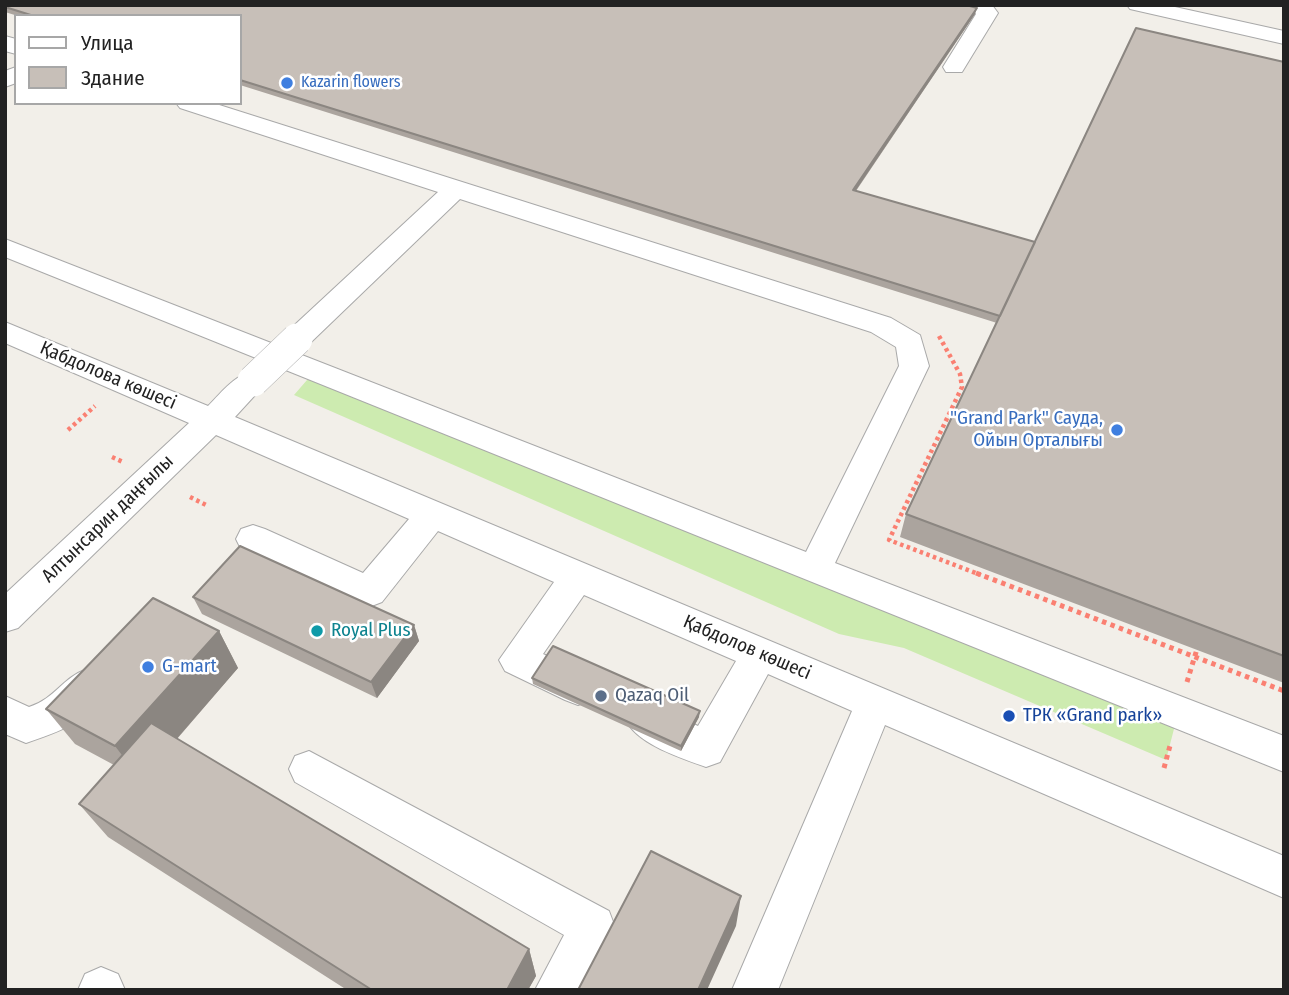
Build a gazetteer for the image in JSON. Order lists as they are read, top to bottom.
{
  "streets": {
    "street": ["Қабдолова көшесі", "Алтынсарин даңғылы", "Қабдолов көшесі"]
  },
  "crossings": [
    ["Қабдолова көшесі", "Алтынсарин даңғылы"],
    ["Қабдолова көшесі", "Қабдолов көшесі"],
    ["Алтынсарин даңғылы", "Қабдолов көшесі"]
  ],
  "places": [
    "Kazarin flowers",
    "\"Grand Park\" Сауда, Ойын Орталығы",
    "Royal Plus",
    "G-mart",
    "Qazaq Oil",
    "ТРК «Grand park»"
  ],
  "legend": ["Улица", "Здание"]
}
